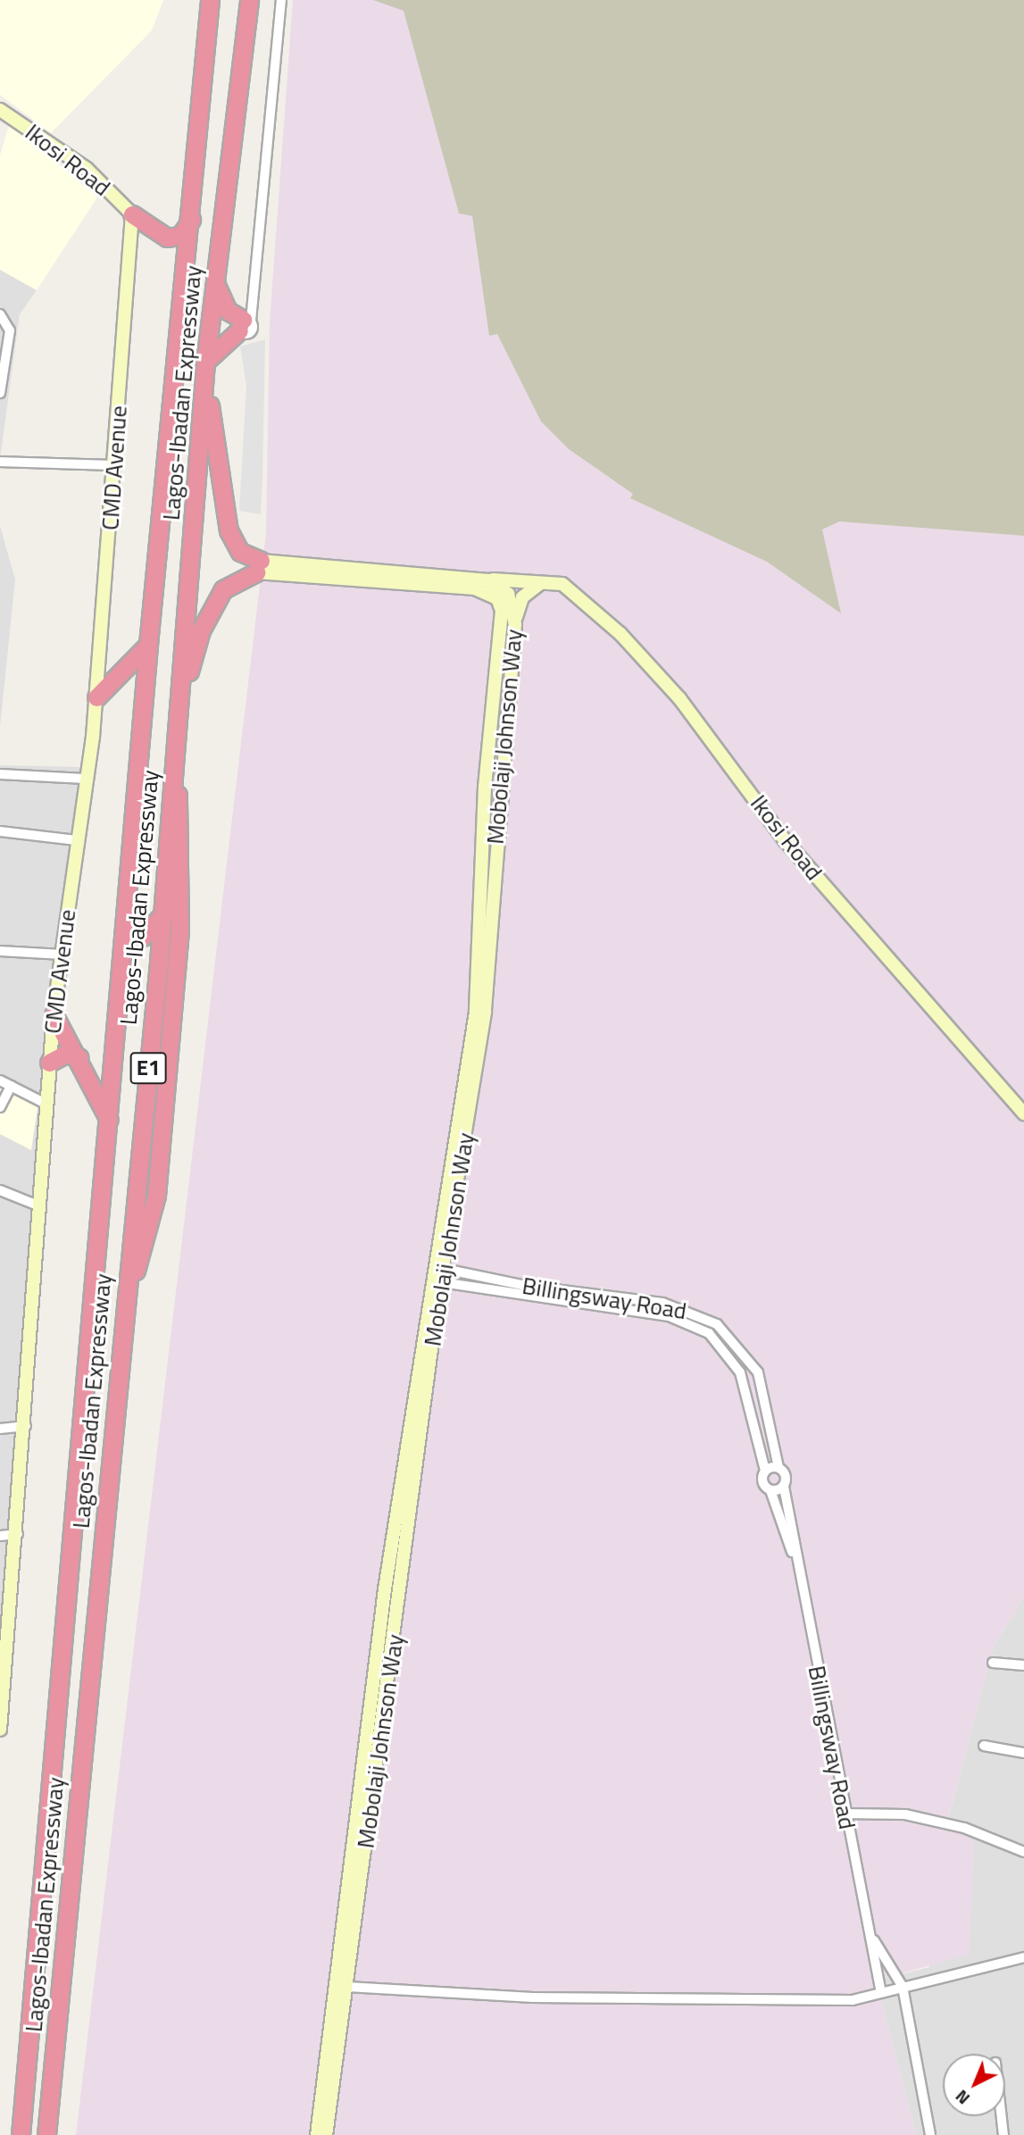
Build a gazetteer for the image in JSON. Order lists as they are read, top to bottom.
{
  "streets": {
    "highway": ["Lagos-Ibadan Expressway", "E1"],
    "street": [
      "Ikosi Road",
      "CMD Avenue",
      "Mobolaji Johnson Way",
      "Billingsway Road"
    ]
  },
  "crossings": [
    ["Ikosi Road", "CMD Avenue"],
    ["Ikosi Road", "Mobolaji Johnson Way"],
    ["Mobolaji Johnson Way", "Billingsway Road"]
  ],
  "north": "bottom left"
}
